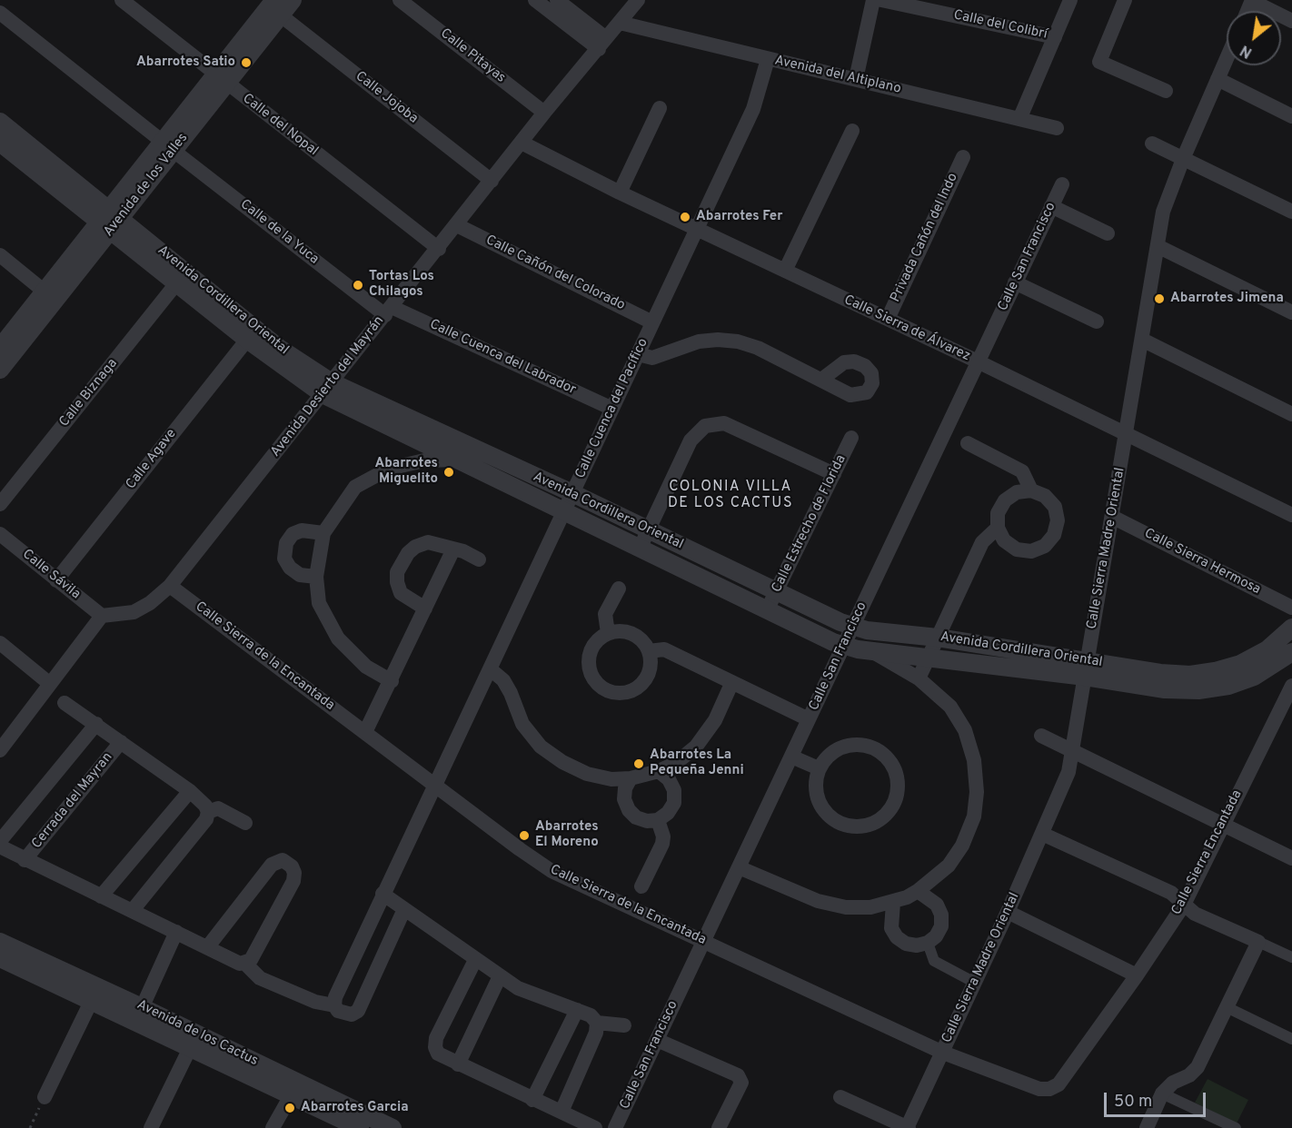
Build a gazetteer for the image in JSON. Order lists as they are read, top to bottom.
{
  "streets": {
    "street": [
      "Calle del Colibrí",
      "Calle Pitayas",
      "Avenida del Altiplano",
      "Calle Jojoba",
      "Calle del Nopal",
      "Avenida de los Valles",
      "Calle de la Yuca",
      "Privada Cañón del Indo",
      "Calle San Francisco",
      "Calle Cañón del Colorado",
      "Avenida Cordillera Oriental",
      "Calle Sierra de Álvarez",
      "Calle Cuenca del Labrador",
      "Avenida Desierto del Mayrán",
      "Calle Biznaga",
      "Calle Cuenca del Pacífico",
      "Calle Agave",
      "Calle Estrecho de Florida",
      "Calle Sierra Madre Oriental",
      "Calle Sierra Hermosa",
      "Calle Sávila",
      "Calle Sierra de la Encantada",
      "Cerrada del Mayran",
      "Calle Sierra Encantada",
      "Avenida de los Cactus"
    ]
  },
  "crossings": [
    ["Calle Pitayas", "Avenida Desierto del Mayrán"],
    ["Avenida del Altiplano", "Avenida Desierto del Mayrán"],
    ["Avenida del Altiplano", "Calle Cuenca del Pacífico"],
    ["Calle Jojoba", "Avenida de los Valles"],
    ["Calle Jojoba", "Avenida Desierto del Mayrán"],
    ["Calle del Nopal", "Avenida de los Valles"],
    ["Calle del Nopal", "Avenida Desierto del Mayrán"],
    ["Avenida de los Valles", "Calle de la Yuca"],
    ["Avenida de los Valles", "Avenida Cordillera Oriental"],
    ["Calle de la Yuca", "Calle Cuenca del Labrador"],
    ["Calle de la Yuca", "Avenida Desierto del Mayrán"],
    ["Privada Cañón del Indo", "Calle Sierra de Álvarez"],
    ["Calle San Francisco", "Avenida Cordillera Oriental"],
    ["Calle San Francisco", "Calle Sierra de Álvarez"],
    ["Calle San Francisco", "Calle Sierra de la Encantada"],
    ["Calle Cañón del Colorado", "Avenida Desierto del Mayrán"],
    ["Calle Cañón del Colorado", "Calle Cuenca del Pacífico"],
    ["Avenida Cordillera Oriental", "Avenida Desierto del Mayrán"],
    ["Avenida Cordillera Oriental", "Calle Biznaga"],
    ["Avenida Cordillera Oriental", "Calle Cuenca del Pacífico"],
    ["Avenida Cordillera Oriental", "Calle Agave"],
    ["Avenida Cordillera Oriental", "Calle Estrecho de Florida"],
    ["Avenida Cordillera Oriental", "Calle Sierra Madre Oriental"],
    ["Calle Sierra de Álvarez", "Avenida Desierto del Mayrán"],
    ["Calle Sierra de Álvarez", "Calle Cuenca del Pacífico"],
    ["Calle Sierra de Álvarez", "Calle Sierra Madre Oriental"],
    ["Calle Cuenca del Labrador", "Avenida Desierto del Mayrán"],
    ["Calle Cuenca del Labrador", "Calle Cuenca del Pacífico"],
    ["Avenida Desierto del Mayrán", "Calle Sávila"],
    ["Avenida Desierto del Mayrán", "Calle Sierra de la Encantada"],
    ["Calle Cuenca del Pacífico", "Calle Sierra de la Encantada"],
    ["Calle Cuenca del Pacífico", "Cerrada del Mayran"],
    ["Calle Agave", "Calle Sávila"],
    ["Calle Sierra Madre Oriental", "Calle Sierra Hermosa"],
    ["Calle Sierra Madre Oriental", "Calle Sierra de la Encantada"],
    ["Calle Sierra de la Encantada", "Calle Sierra Encantada"]
  ],
  "districts": ["COLONIA VILLA DE LOS CACTUS"],
  "places": [
    "Abarrotes Satio",
    "Abarrotes Fer",
    "Tortas Los Chilagos",
    "Abarrotes Jimena",
    "Abarrotes Miguelito",
    "Abarrotes La Pequeña Jenni",
    "Abarrotes El Moreno",
    "Abarrotes Garcia"
  ],
  "scale_bar": "50 m",
  "north": "bottom left"
}
